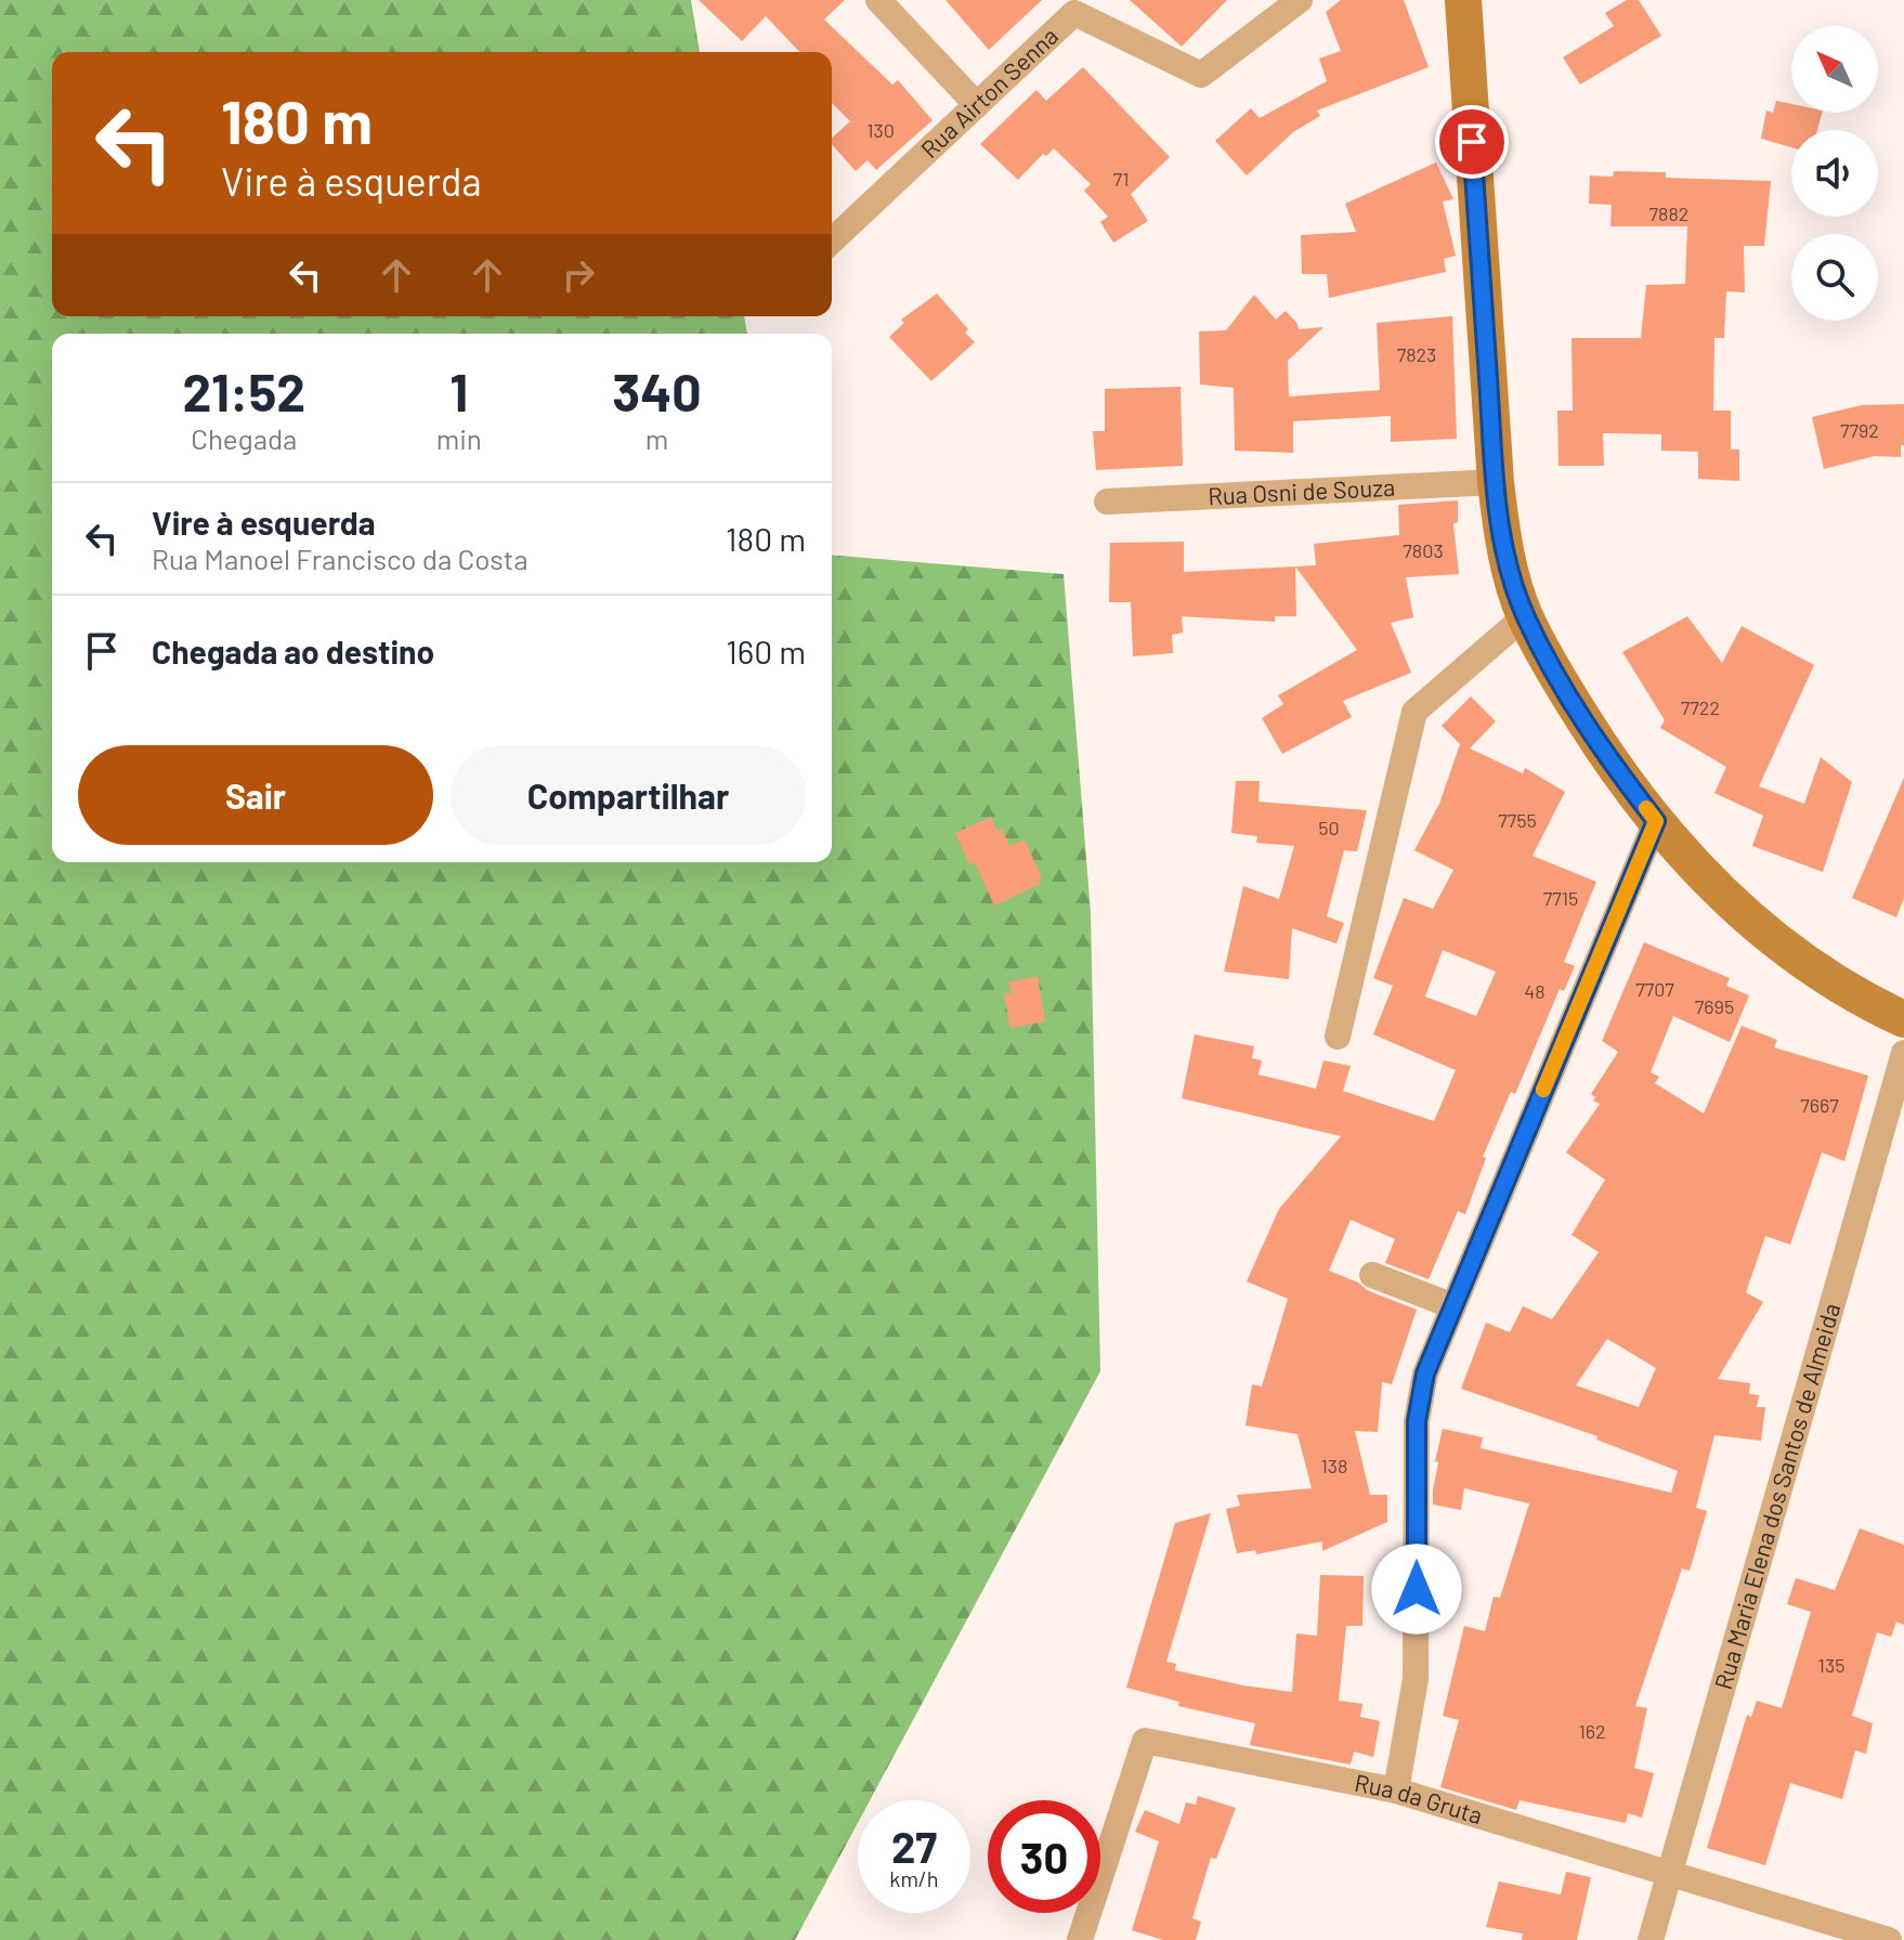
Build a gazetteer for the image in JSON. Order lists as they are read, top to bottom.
{
  "streets": {
    "street": [
      "Rua Airton Senna",
      "Rua Osni de Souza",
      "Rua Maria Elena dos Santos de Almeida",
      "Rua da Gruta"
    ]
  },
  "crossings": [
    ["Rua Maria Elena dos Santos de Almeida", "Rua da Gruta"]
  ],
  "house_numbers": [
    "130",
    "71",
    "7882",
    "7823",
    "7792",
    "7803",
    "7722",
    "7755",
    "50",
    "7715",
    "7707",
    "48",
    "7695",
    "7667",
    "138",
    "135",
    "162"
  ],
  "north": "top left",
  "page": {
    "turn": ["180 m", "Vire à esquerda"],
    "eta": [
      "21:52",
      "Chegada",
      "1",
      "min",
      "340",
      "m"
    ],
    "list": [
      {
        "name": "Vire à esquerda",
        "note": "Rua Manoel Francisco da Costa",
        "value": "180 m"
      },
      {
        "name": "Chegada ao destino",
        "value": "160 m"
      }
    ],
    "buttons": ["Sair", "Compartilhar"],
    "speed": "27 km/h",
    "limit": "30"
  }
}
